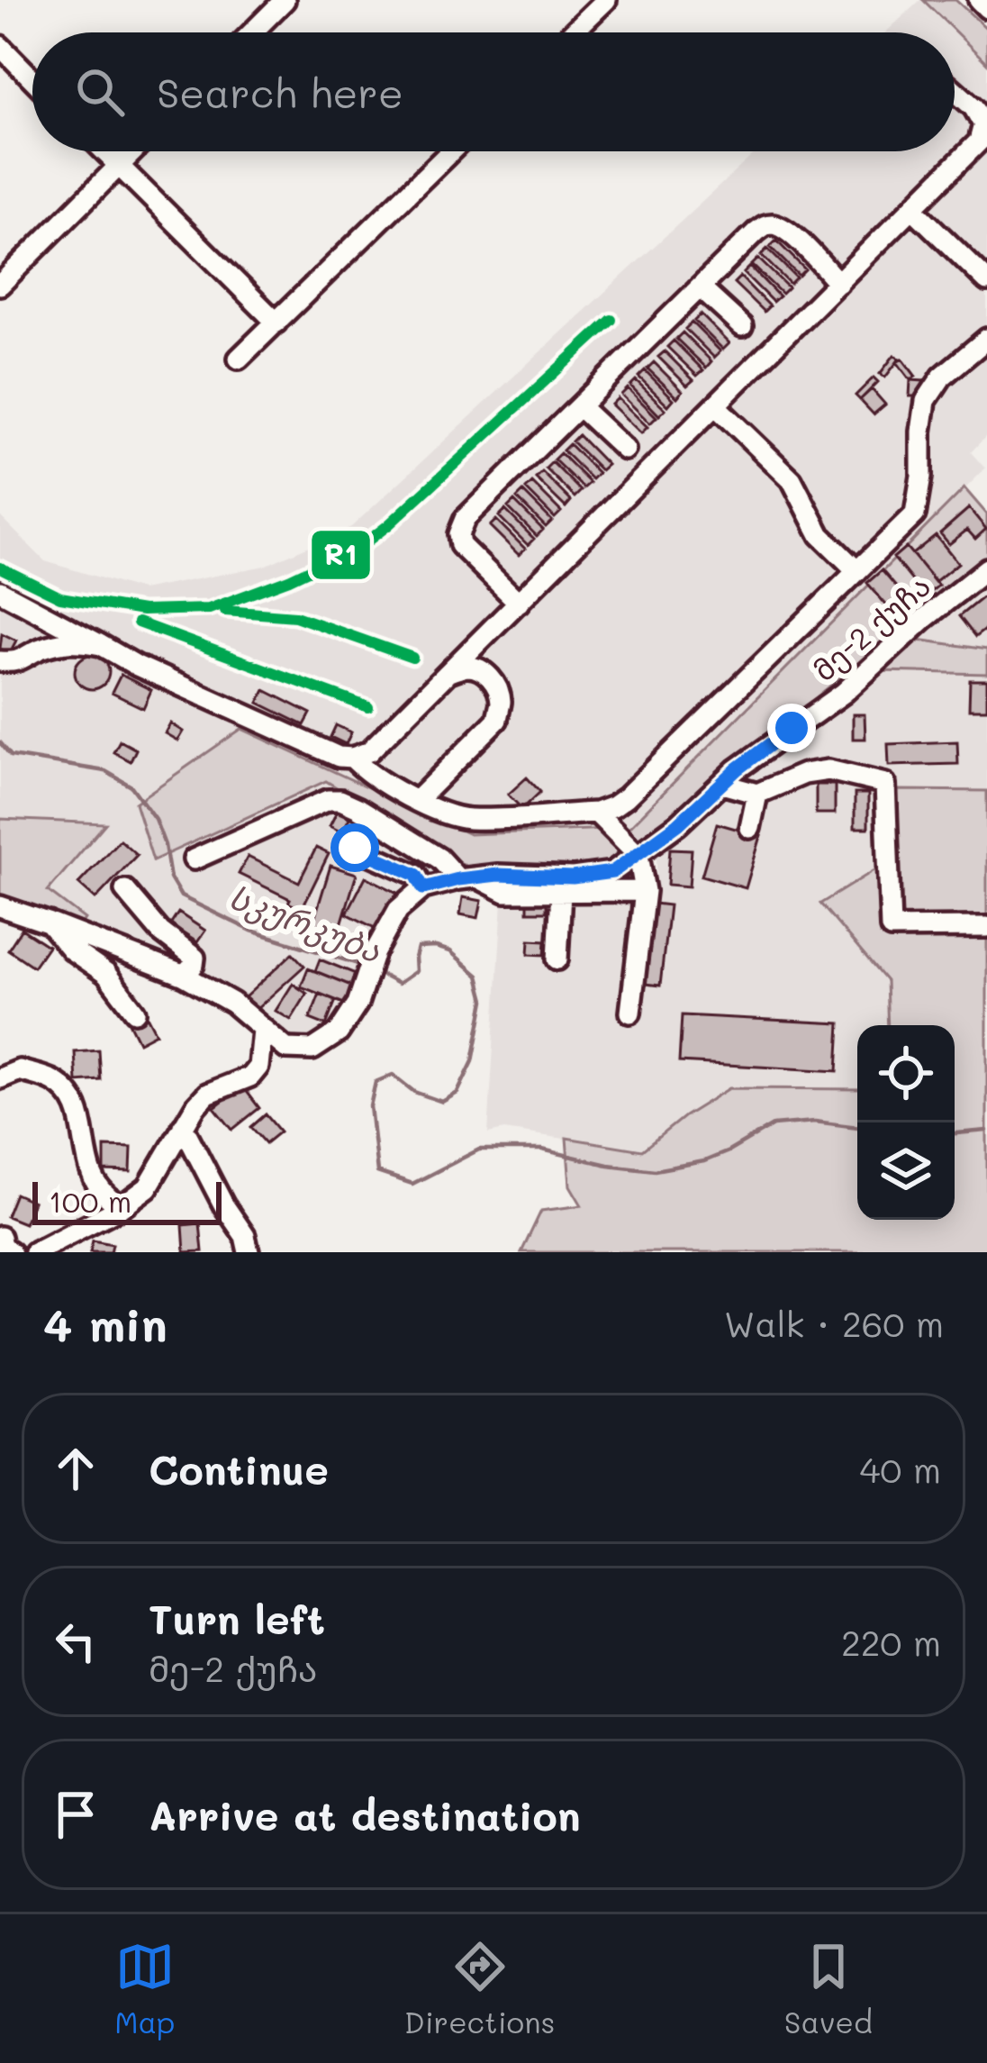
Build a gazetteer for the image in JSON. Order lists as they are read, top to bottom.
{
  "streets": {
    "street": ["მე-2 ქუჩა"]
  },
  "water": ["სკურკუბა"],
  "lines": ["transit line R1"],
  "scale_bar": "100 m",
  "page": {
    "search": "Search here",
    "scale": "100 m",
    "heading": ["4 min", "Walk · 260 m"],
    "list": [
      ["Continue", "40 m"],
      ["Turn left", "მე-2 ქუჩა", "220 m"],
      "Arrive at destination"
    ],
    "nav": ["Map", "Directions", "Saved"]
  }
}
